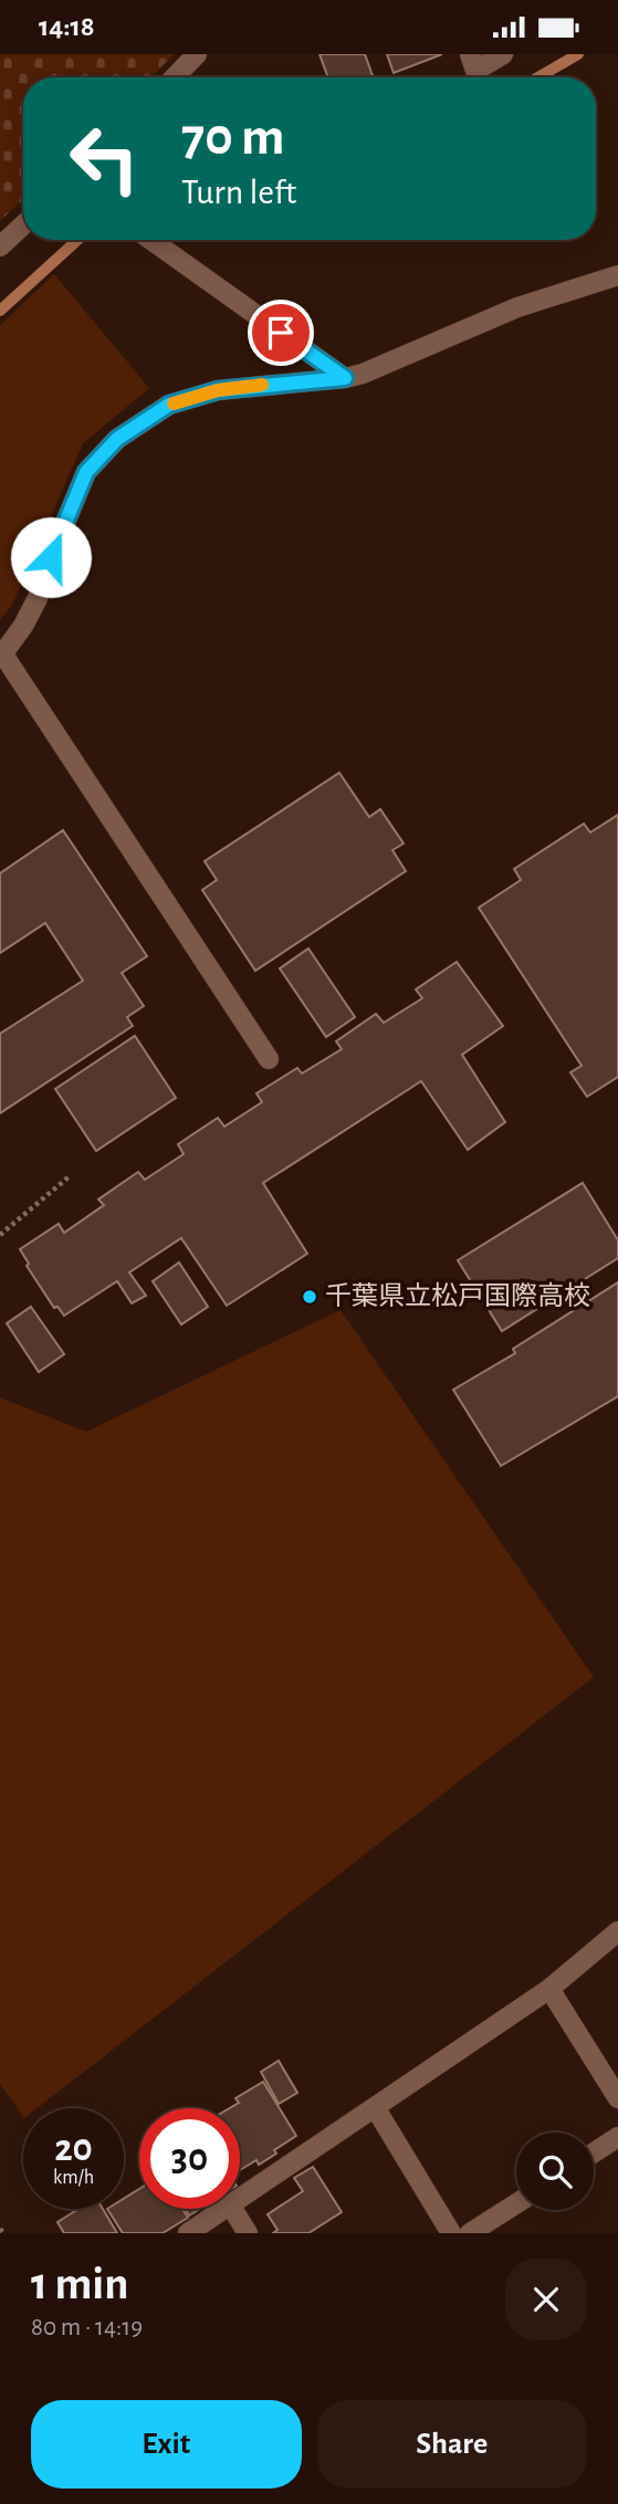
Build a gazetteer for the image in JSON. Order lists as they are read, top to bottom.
{
  "places": ["千葉県立松戸国際高校"],
  "page": {
    "status": "14:18",
    "turn": ["70 m", "Turn left"],
    "speed": "20 km/h",
    "limit": "30",
    "heading": ["1 min", "80 m · 14:19"],
    "buttons": ["Exit", "Share"]
  }
}
